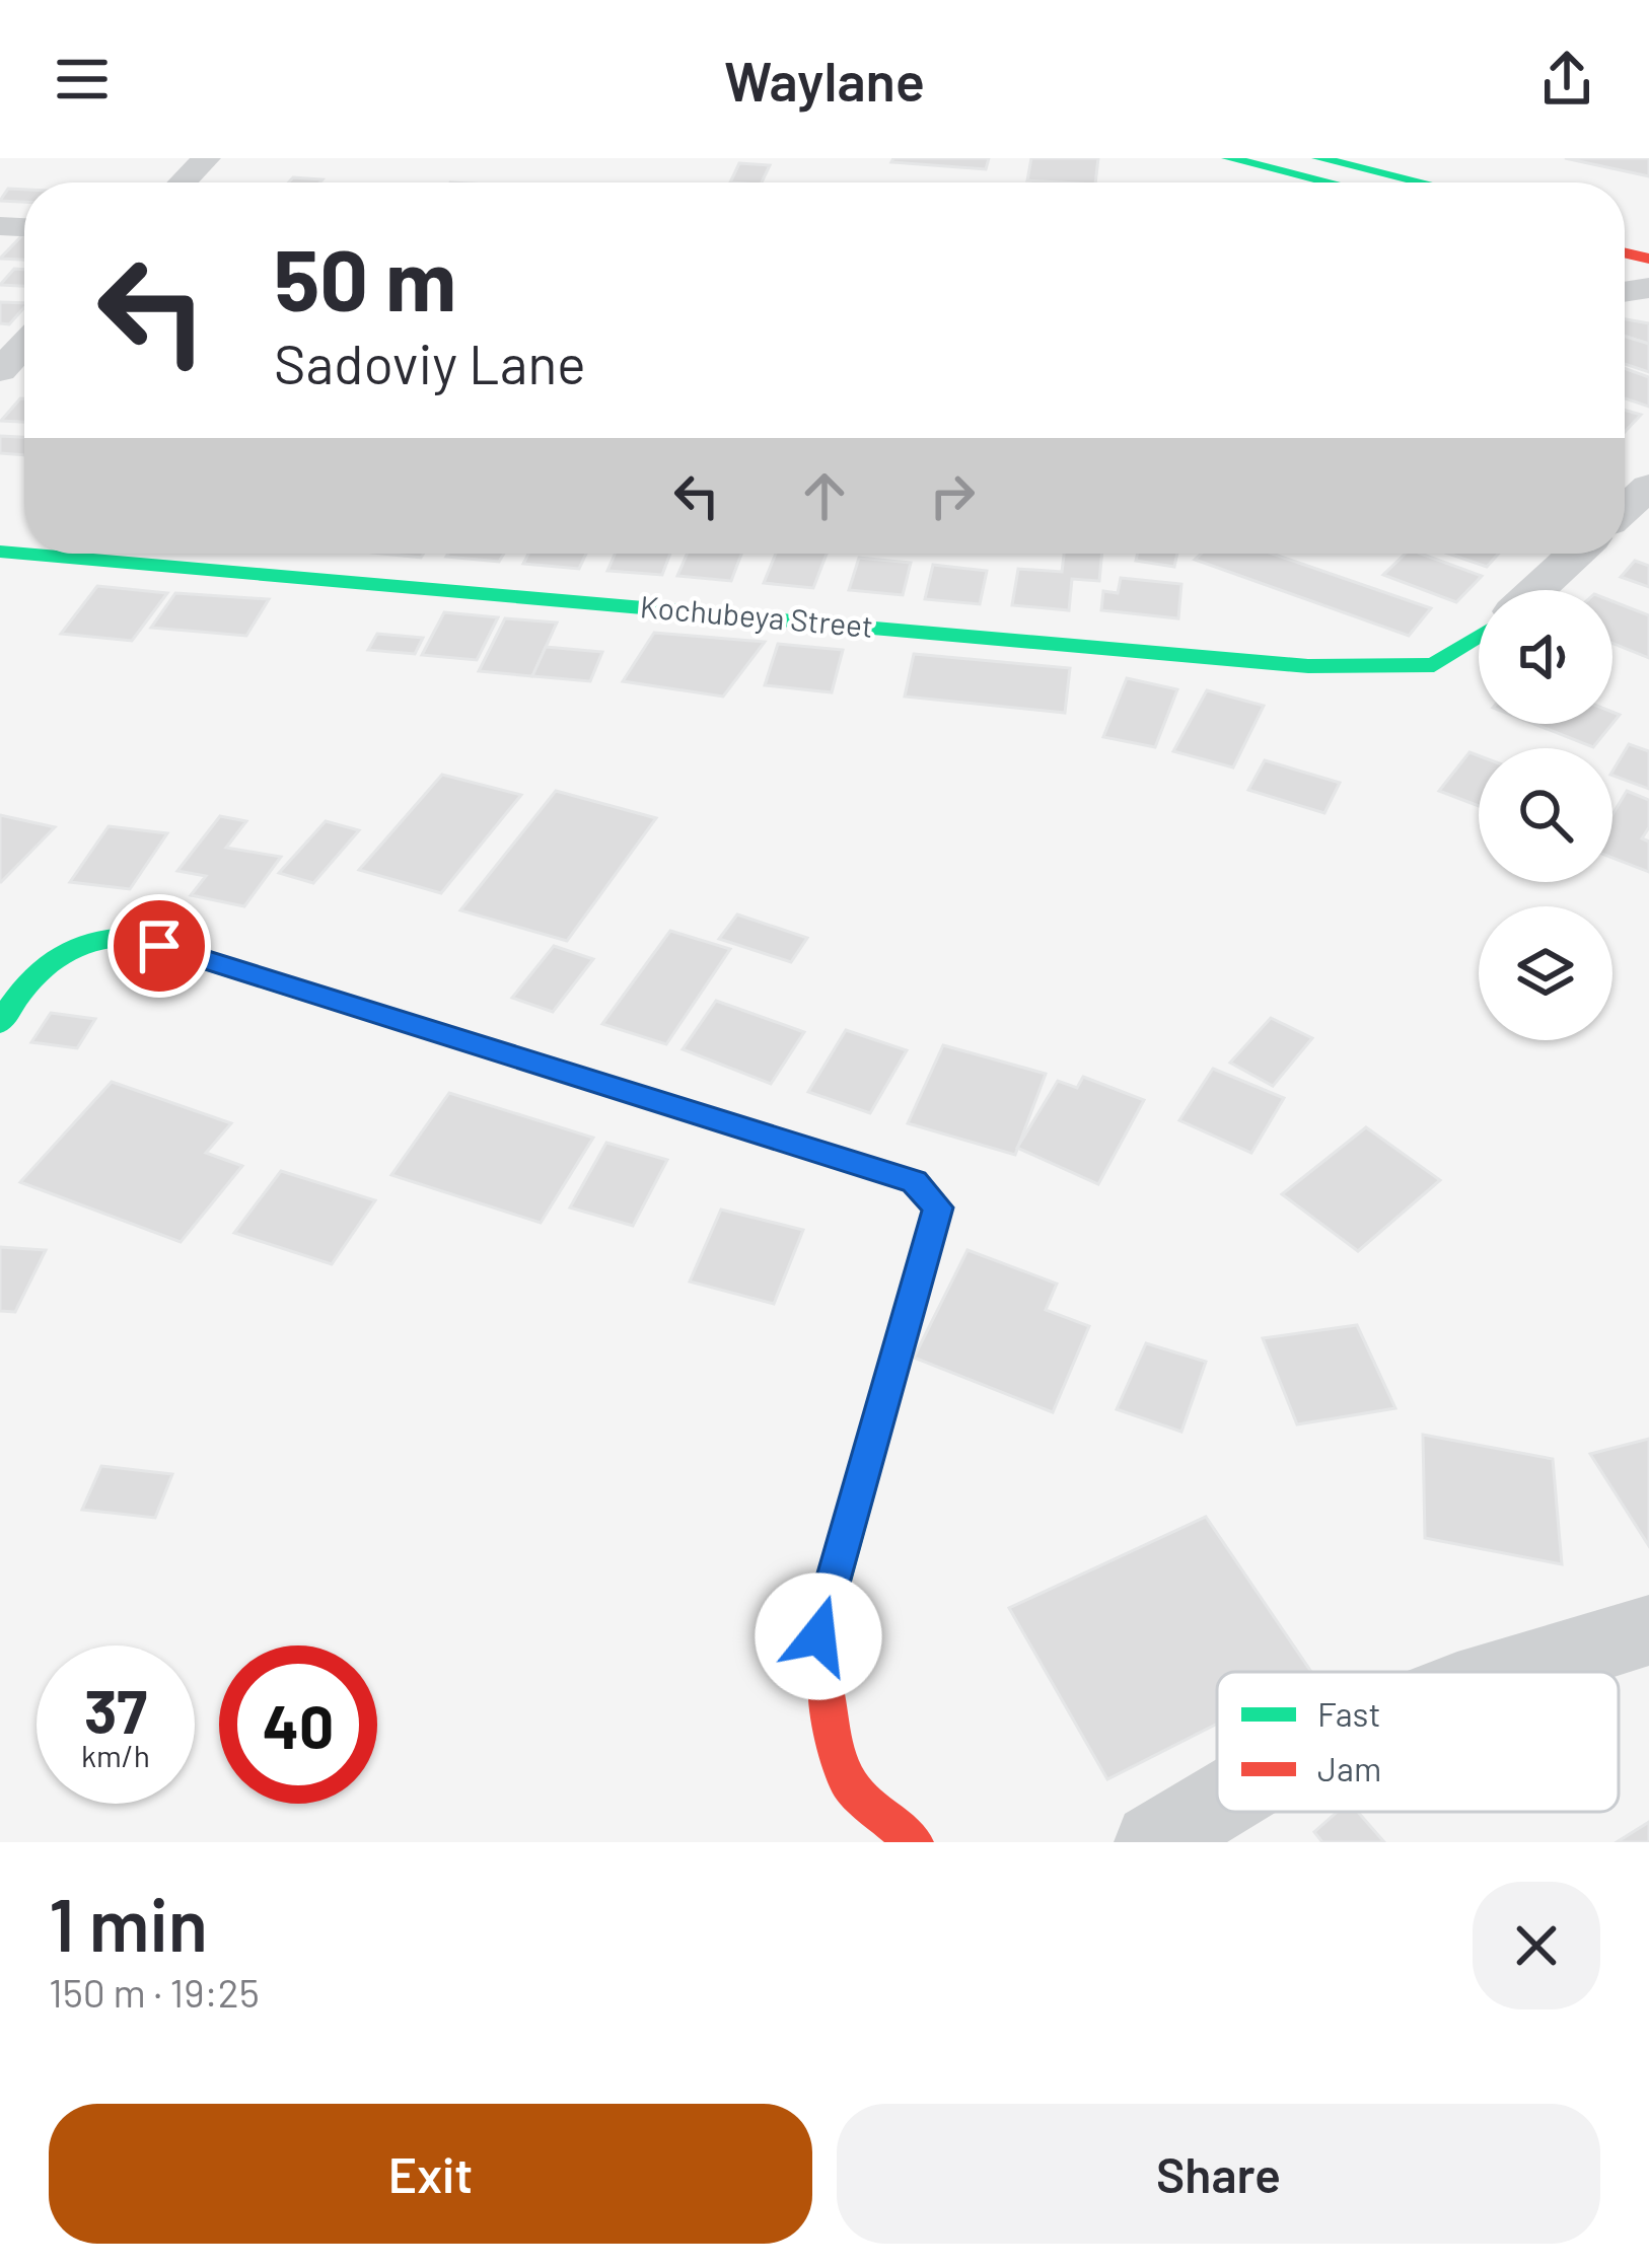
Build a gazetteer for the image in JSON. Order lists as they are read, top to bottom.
{
  "streets": {
    "street": ["Kochubeya Street"]
  },
  "legend": ["Fast", "Jam"],
  "page": {
    "header": "Waylane",
    "turn": ["50 m", "Sadoviy Lane"],
    "speed": "37 km/h",
    "limit": "40",
    "heading": ["1 min", "150 m · 19:25"],
    "buttons": ["Exit", "Share"]
  }
}
